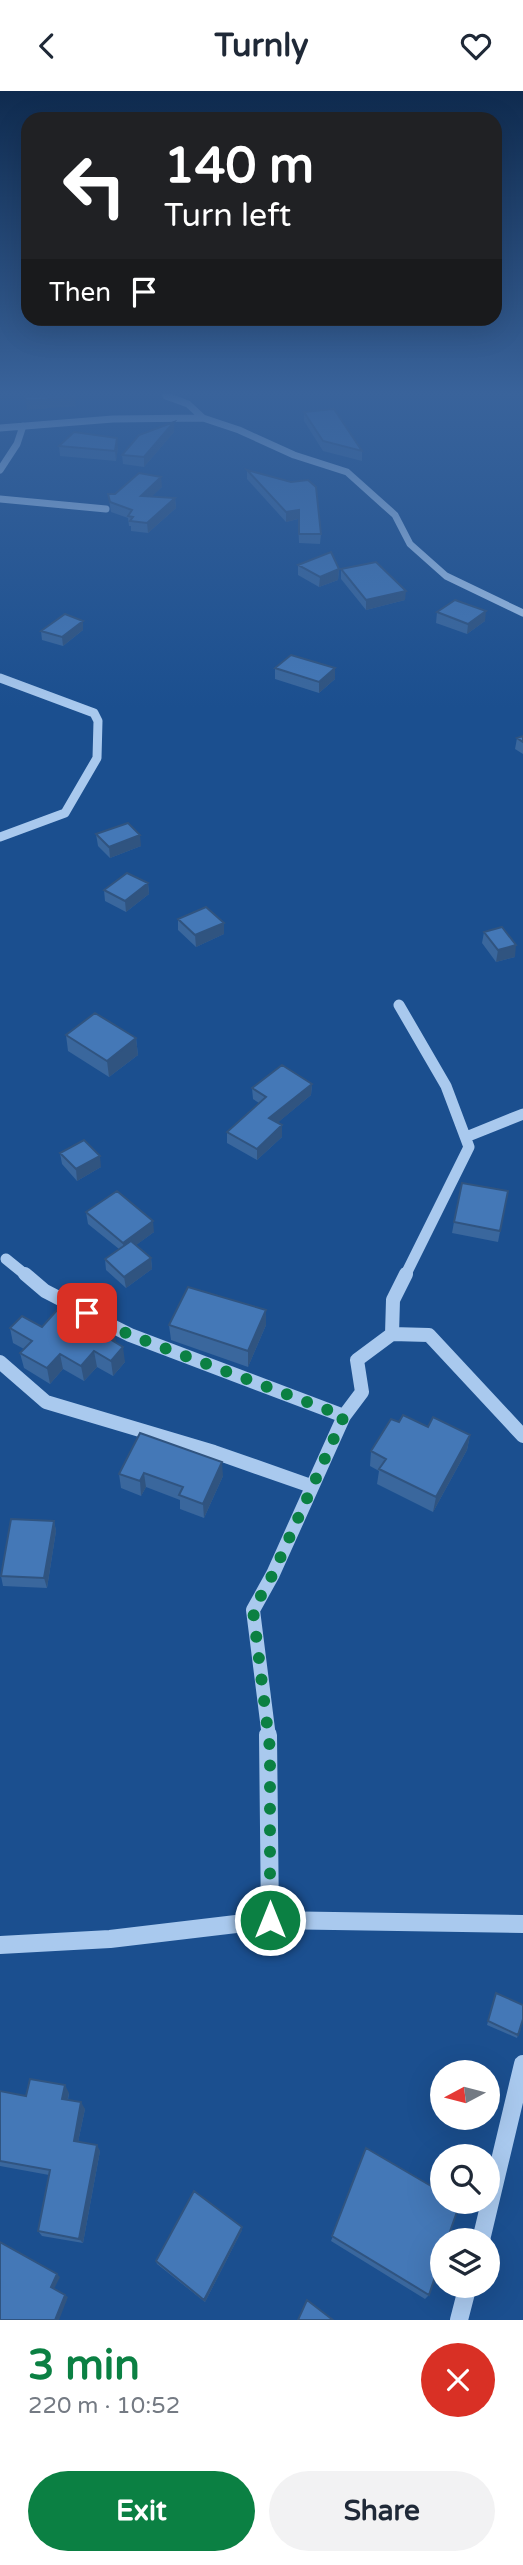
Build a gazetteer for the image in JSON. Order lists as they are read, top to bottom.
{
  "north": "left",
  "page": {
    "header": "Turnly",
    "turn": ["140 m", "Turn left"],
    "then": "Then",
    "heading": ["3 min", "220 m · 10:52"],
    "buttons": ["Exit", "Share"]
  }
}
